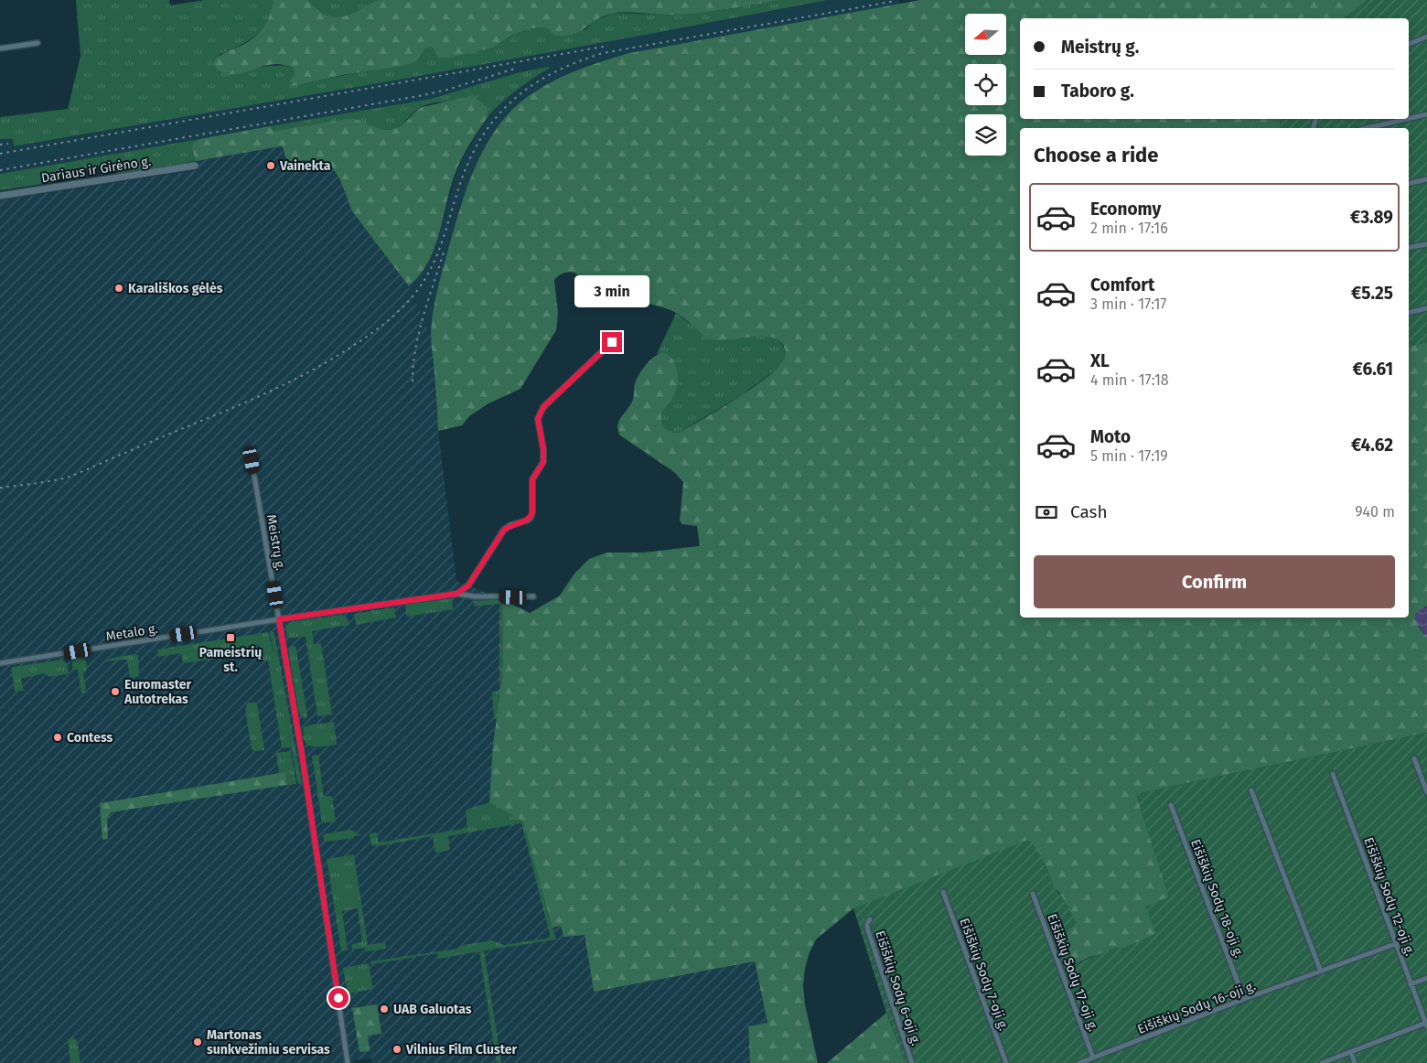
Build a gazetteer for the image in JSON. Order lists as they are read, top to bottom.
{
  "streets": {
    "street": [
      "Dariaus ir Girėno g.",
      "Meistrų g.",
      "Metalo g.",
      "Eišiškių Sodų 12-oji g.",
      "Eišiškių Sodų 18-oji g.",
      "Eišiškių Sodų 17-oji g.",
      "Eišiškių Sodų 7-oji g.",
      "Eišiškių Sodų 6-oji g.",
      "Eišiškių Sodų 16-oji g."
    ]
  },
  "crossings": [
    ["Meistrų g.", "Metalo g."],
    ["Eišiškių Sodų 12-oji g.", "Eišiškių Sodų 16-oji g."],
    ["Eišiškių Sodų 18-oji g.", "Eišiškių Sodų 16-oji g."],
    ["Eišiškių Sodų 17-oji g.", "Eišiškių Sodų 16-oji g."]
  ],
  "places": {
    "other": [
      "Vainekta",
      "Karališkos gėlės",
      "Euromaster Autotrekas",
      "Contess",
      "UAB Galuotas",
      "Martonas sunkvežimiu servisas",
      "Vilnius Film Cluster"
    ],
    "transit": ["Pameistrių st."]
  },
  "north": "left",
  "page": {
    "banner": ["Meistrų g.", "Taboro g."],
    "heading": "Choose a ride",
    "list": [
      {
        "name": "Economy",
        "note": "2 min · 17:16",
        "value": "€3.89"
      },
      {
        "name": "Comfort",
        "note": "3 min · 17:17",
        "value": "€5.25"
      },
      {
        "name": "XL",
        "note": "4 min · 17:18",
        "value": "€6.61"
      },
      {
        "name": "Moto",
        "note": "5 min · 17:19",
        "value": "€4.62"
      }
    ],
    "bubble": "3 min",
    "pay": ["Cash", "940 m"],
    "buttons": "Confirm"
  }
}
